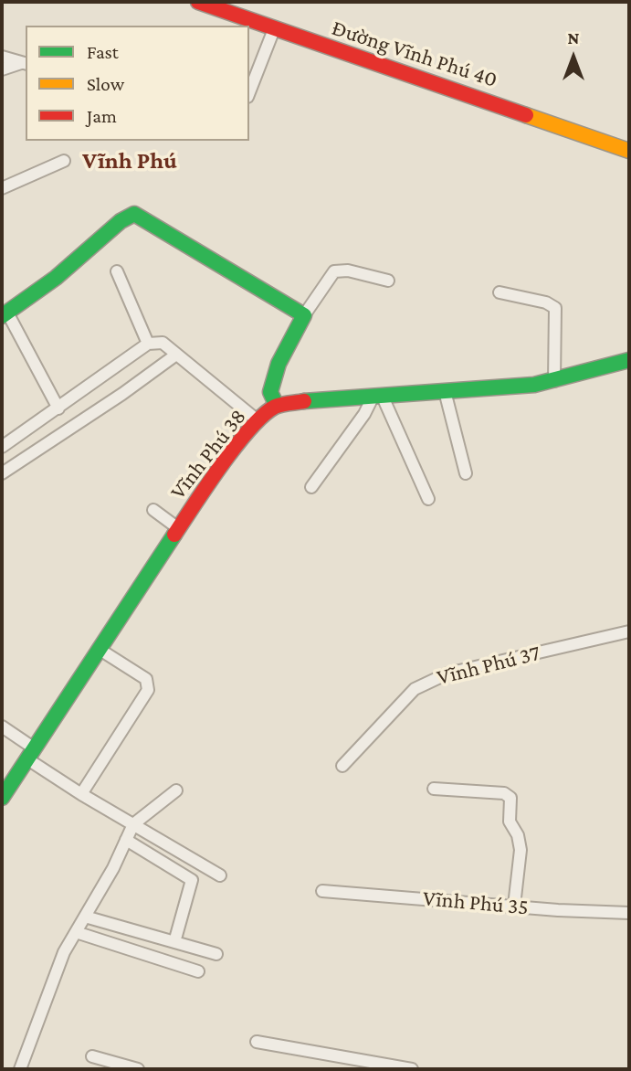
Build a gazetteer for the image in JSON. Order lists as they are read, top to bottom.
{
  "streets": {
    "street": [
      "Đường Vĩnh Phú 40",
      "Vĩnh Phú 38",
      "Vĩnh Phú 37",
      "Vĩnh Phú 35"
    ]
  },
  "districts": ["Vĩnh Phú"],
  "legend": ["Fast", "Slow", "Jam"],
  "north": "top"
}
